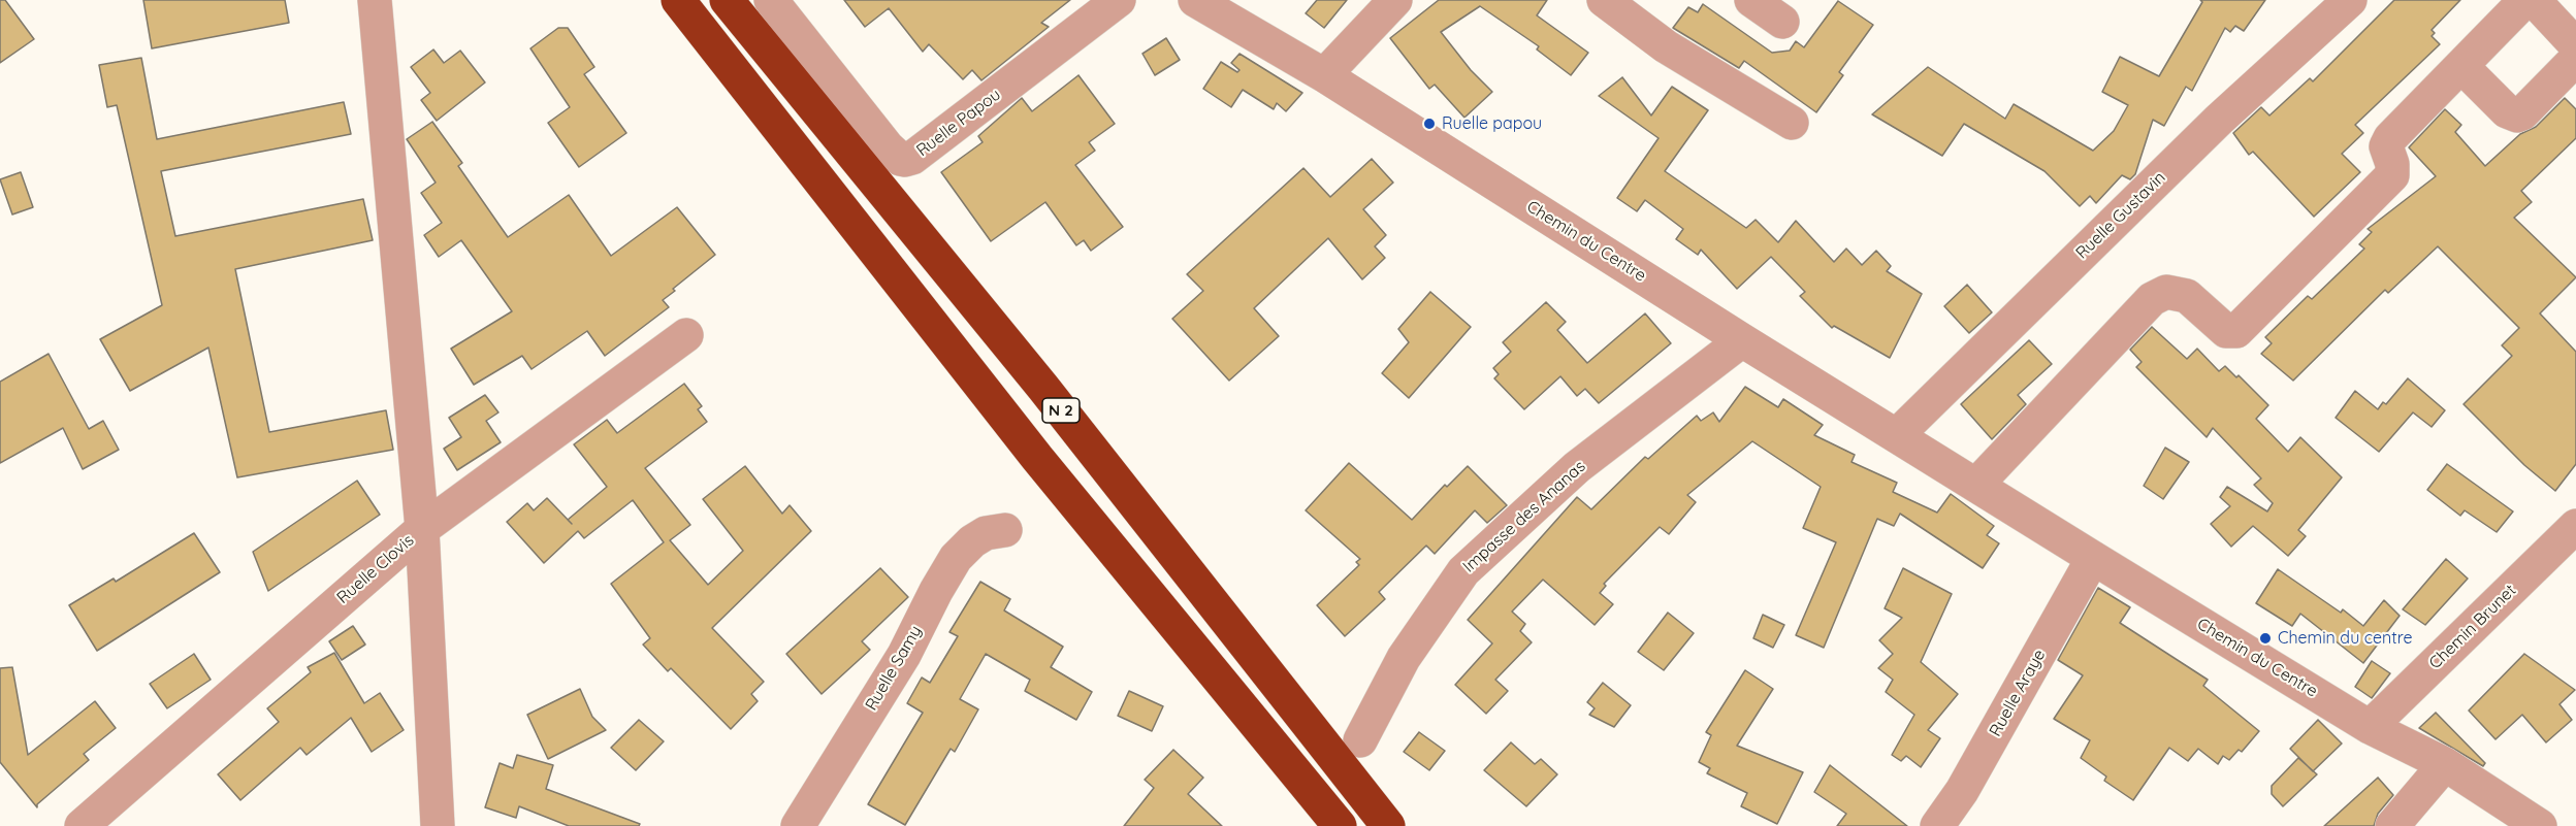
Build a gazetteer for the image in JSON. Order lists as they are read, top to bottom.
{
  "streets": {
    "highway": ["N 2"],
    "street": [
      "Ruelle Papou",
      "Ruelle Gustavin",
      "Chemin du Centre",
      "Impasse des Ananas",
      "Ruelle Clovis",
      "Chemin Brunet",
      "Ruelle Samy",
      "Ruelle Araye"
    ]
  },
  "crossings": [
    ["Ruelle Gustavin", "Chemin du Centre"],
    ["Chemin du Centre", "Impasse des Ananas"],
    ["Chemin du Centre", "Chemin Brunet"],
    ["Chemin du Centre", "Ruelle Araye"]
  ],
  "places": ["Ruelle papou", "Chemin du centre"]
}
